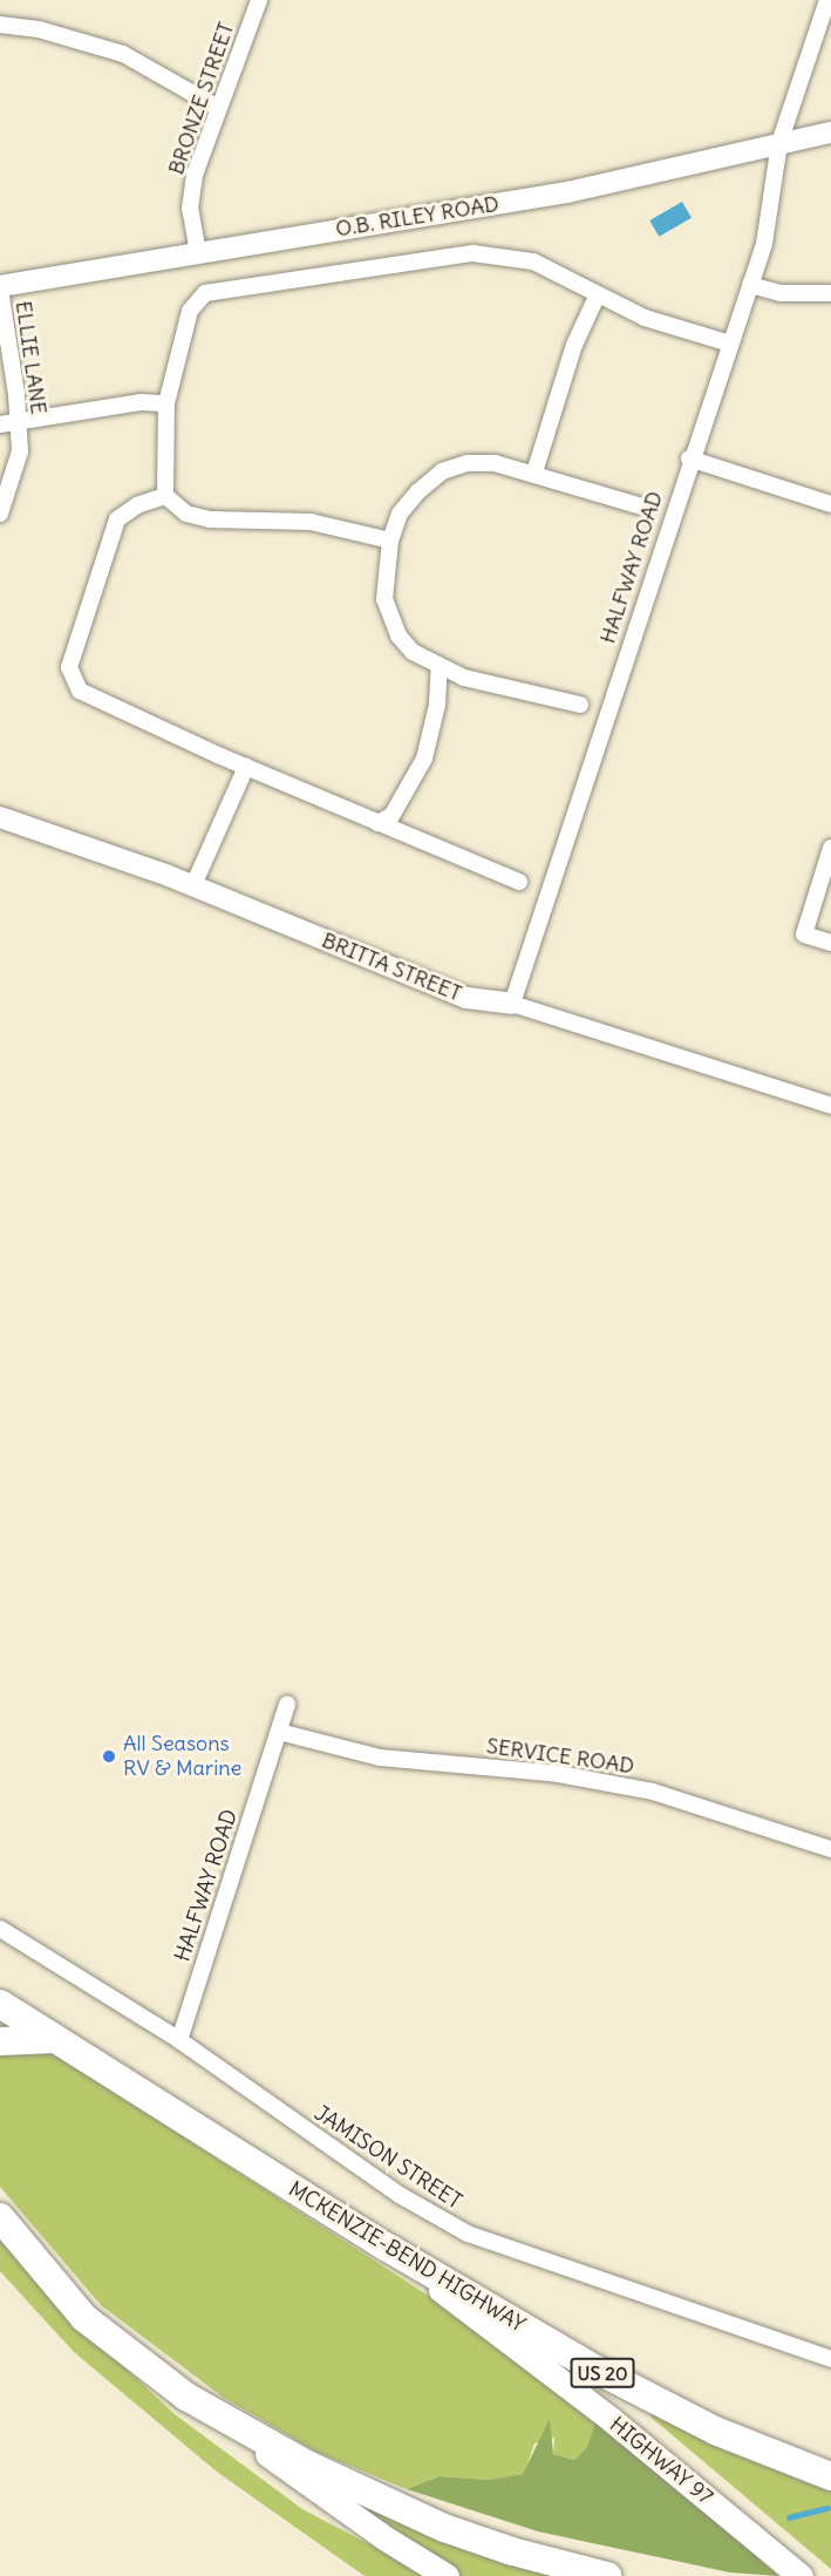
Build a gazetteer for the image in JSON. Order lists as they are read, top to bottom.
{
  "streets": {
    "highway": ["MCKENZIE-BEND HIGHWAY", "US 20"],
    "main road": ["HIGHWAY 97"],
    "street": [
      "BRONZE STREET",
      "O.B. RILEY ROAD",
      "ELLIE LANE",
      "HALFWAY ROAD",
      "BRITTA STREET",
      "SERVICE ROAD",
      "JAMISON STREET"
    ]
  },
  "crossings": [
    ["BRONZE STREET", "O.B. RILEY ROAD"],
    ["O.B. RILEY ROAD", "ELLIE LANE"],
    ["O.B. RILEY ROAD", "HALFWAY ROAD"],
    ["HALFWAY ROAD", "BRITTA STREET"],
    ["HALFWAY ROAD", "SERVICE ROAD"],
    ["HALFWAY ROAD", "JAMISON STREET"],
    ["MCKENZIE-BEND HIGHWAY", "HIGHWAY 97"]
  ],
  "places": ["All Seasons RV & Marine"]
}
